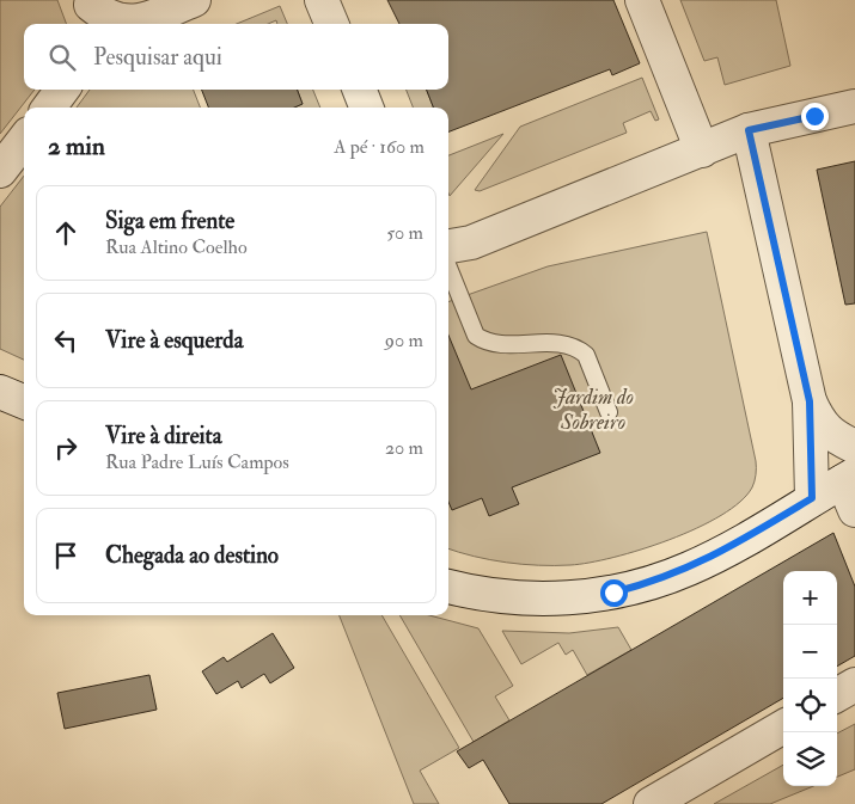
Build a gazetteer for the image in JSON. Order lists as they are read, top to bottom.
{
  "parks": ["Jardim do Sobreiro"],
  "page": {
    "search": "Pesquisar aqui",
    "heading": ["2 min", "A pé · 160 m"],
    "list": [
      ["Siga em frente", "Rua Altino Coelho", "50 m"],
      ["Vire à esquerda", "90 m"],
      ["Vire à direita", "Rua Padre Luís Campos", "20 m"],
      "Chegada ao destino"
    ],
    "map_buttons": ["+", "−"]
  }
}
